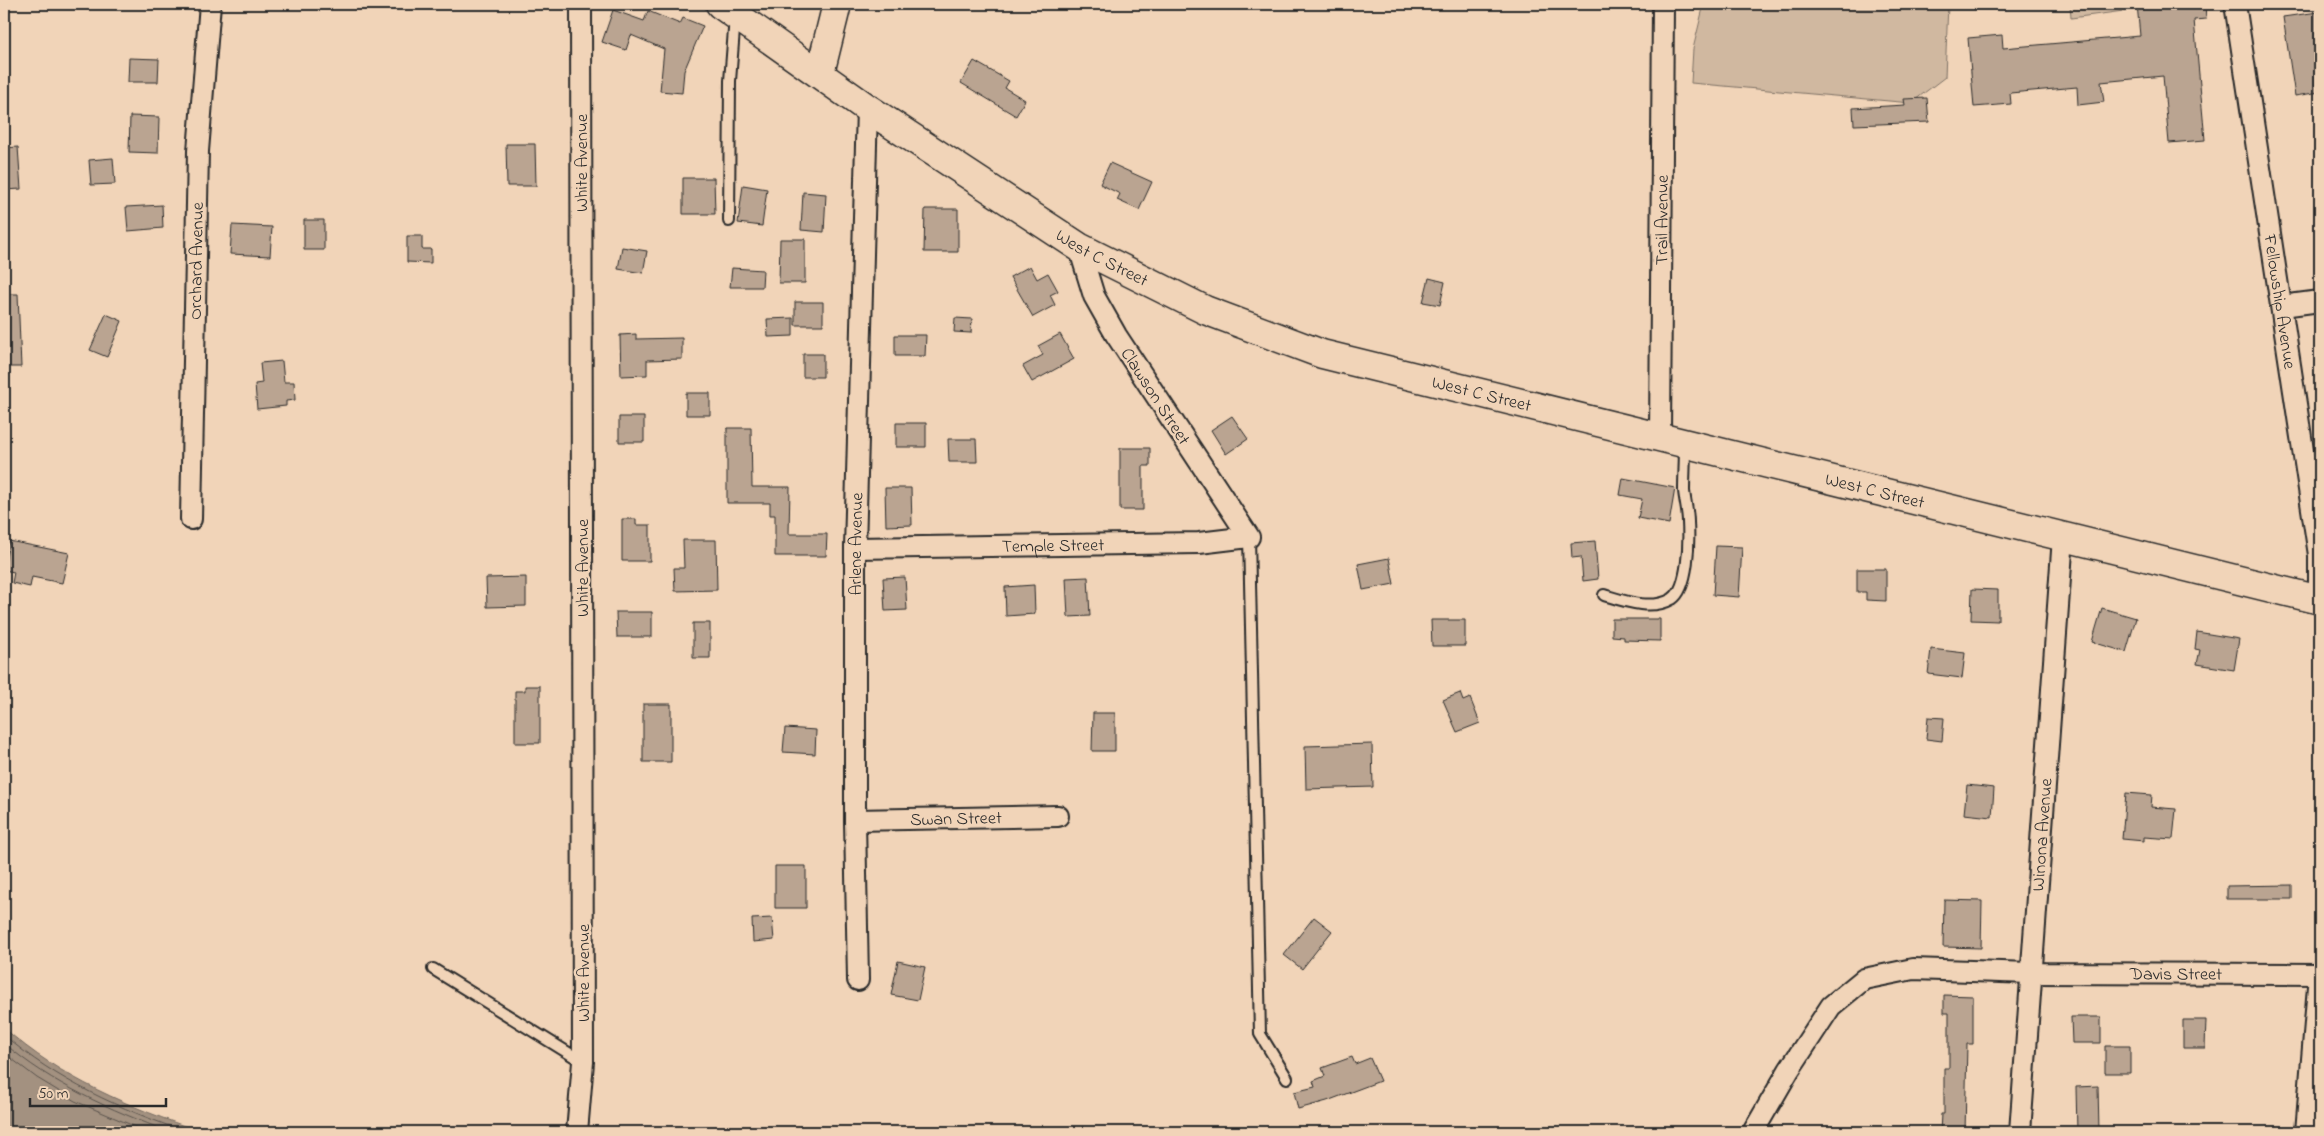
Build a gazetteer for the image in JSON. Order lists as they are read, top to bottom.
{
  "streets": {
    "main road": ["West C Street"],
    "street": [
      "White Avenue",
      "Trail Avenue",
      "Orchard Avenue",
      "Fellowship Avenue",
      "Clawson Street",
      "Arlene Avenue",
      "Temple Street",
      "Swan Street",
      "Winona Avenue",
      "Davis Street"
    ]
  },
  "crossings": [
    ["Trail Avenue", "West C Street"],
    ["West C Street", "Fellowship Avenue"],
    ["West C Street", "Clawson Street"],
    ["West C Street", "Arlene Avenue"],
    ["West C Street", "Winona Avenue"],
    ["Clawson Street", "Temple Street"],
    ["Arlene Avenue", "Temple Street"],
    ["Arlene Avenue", "Swan Street"],
    ["Winona Avenue", "Davis Street"]
  ],
  "scale_bar": "50 m"
}
